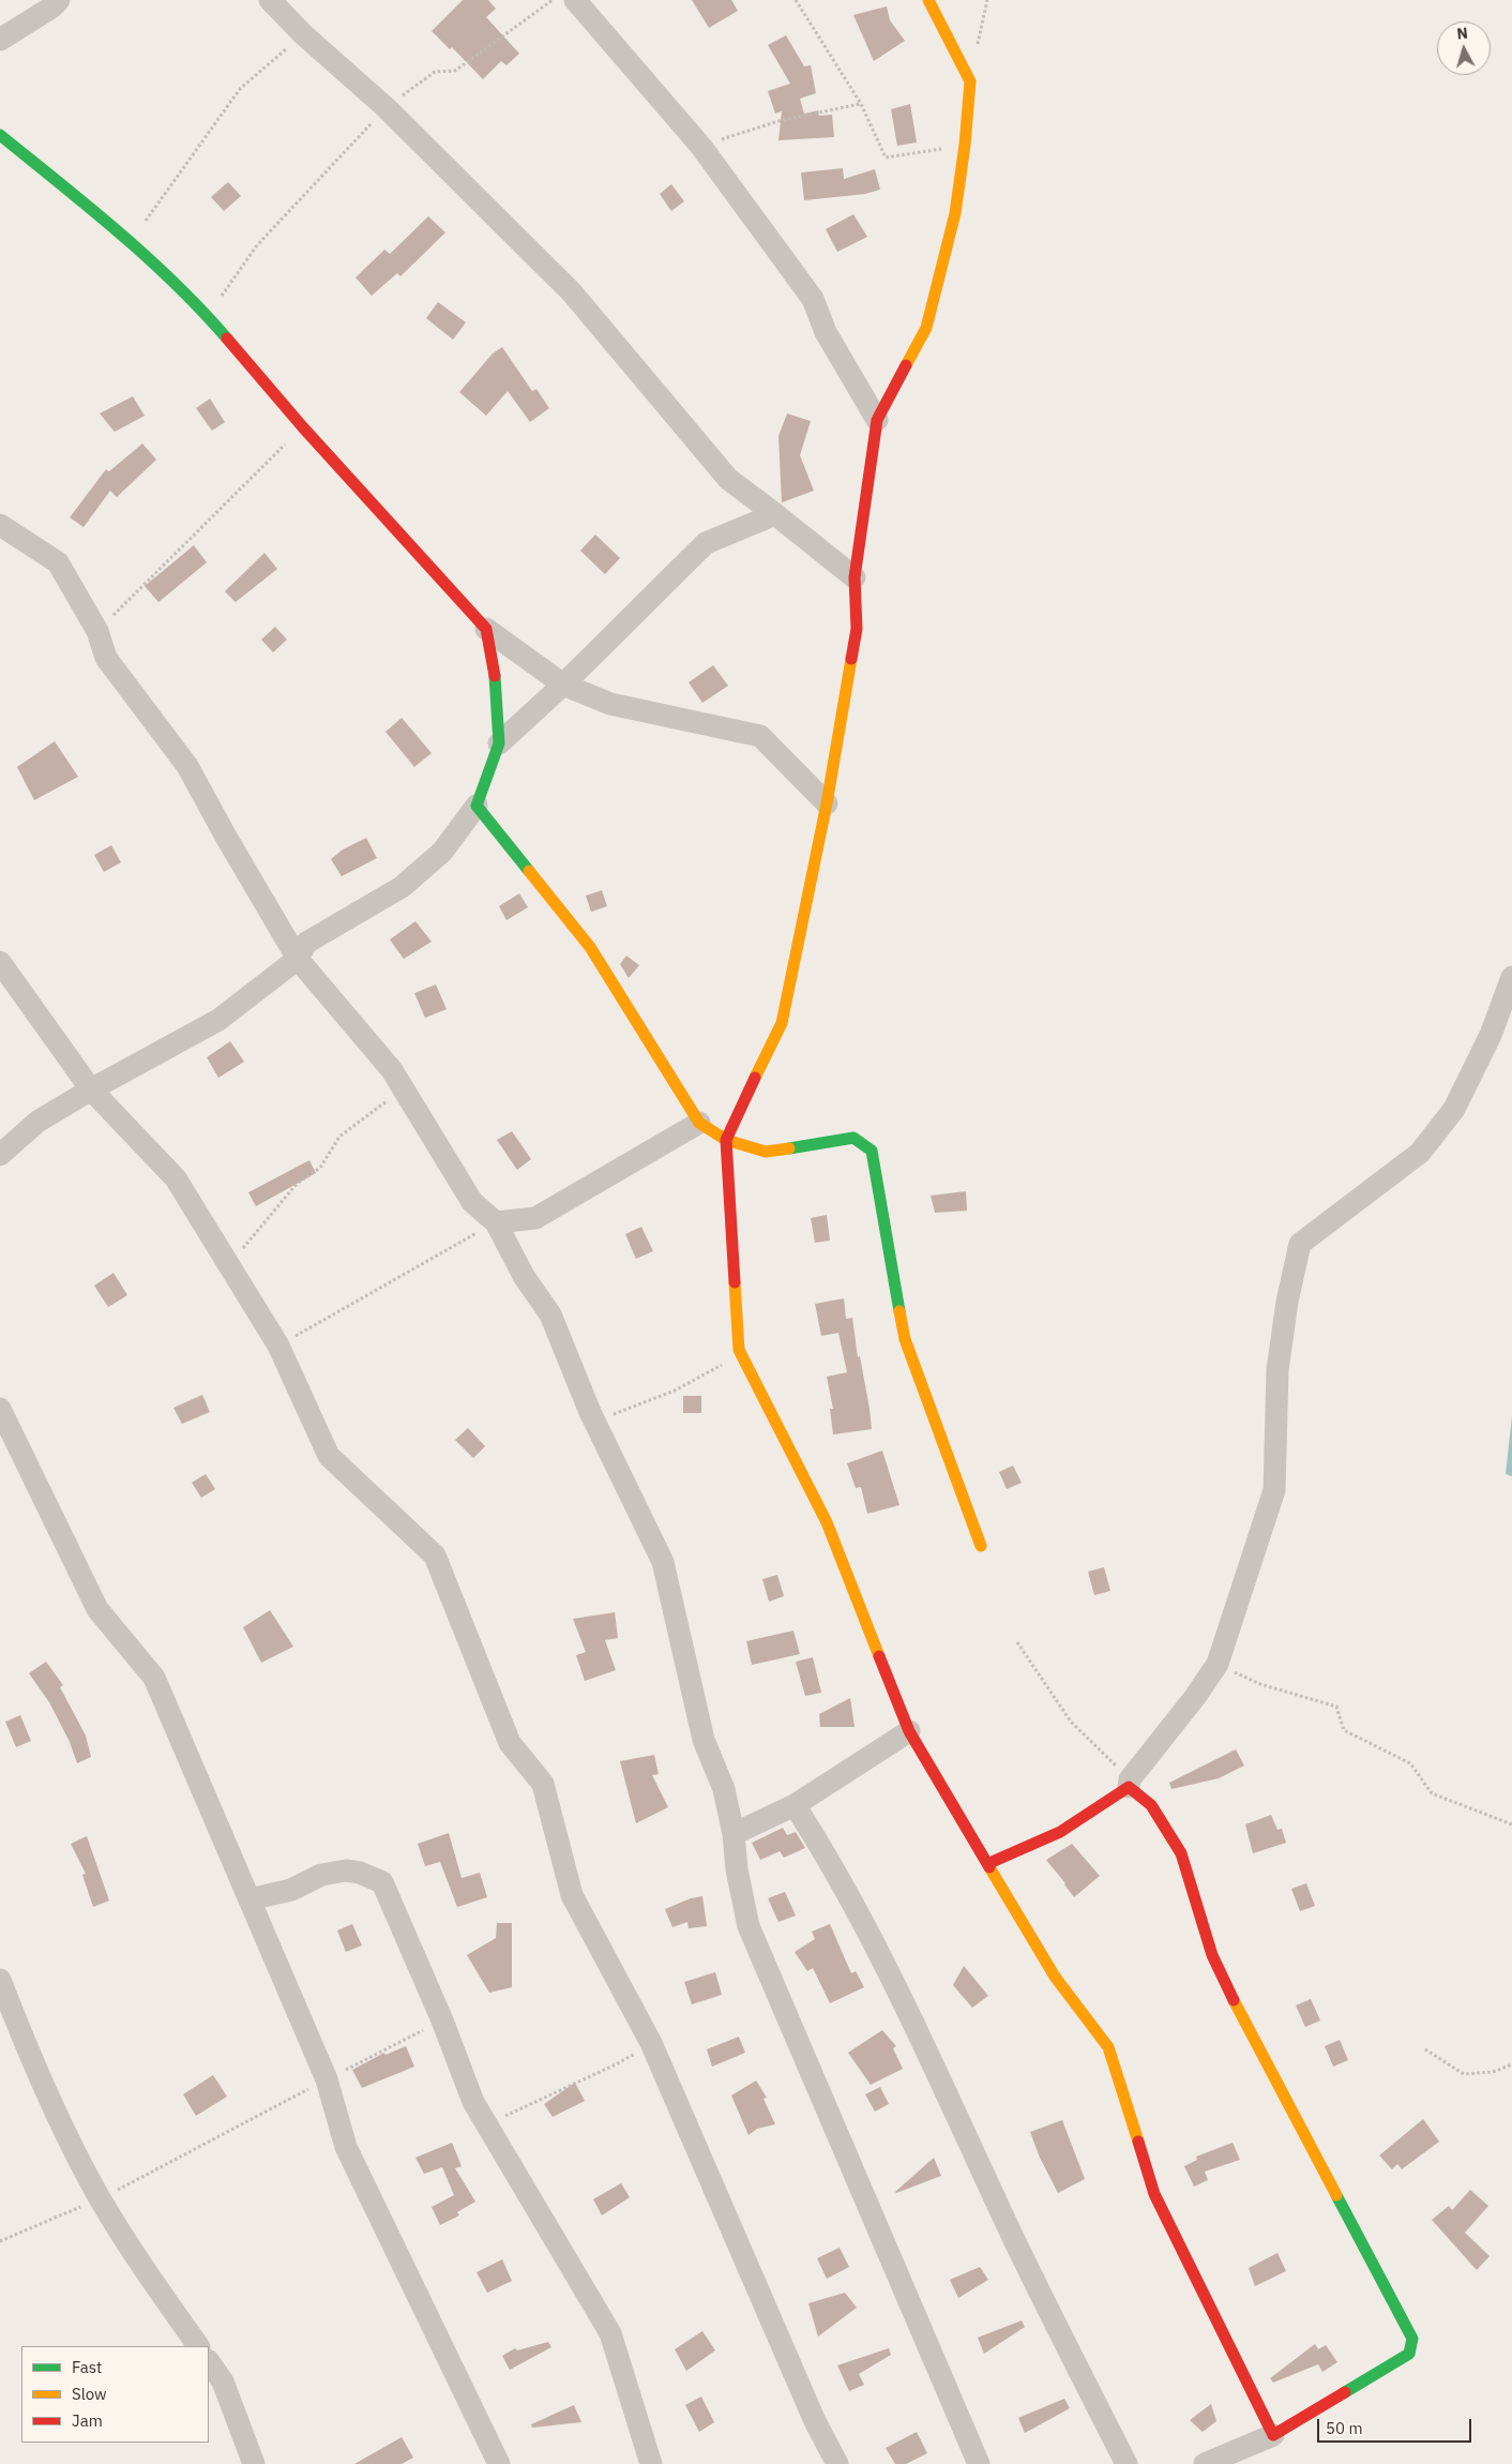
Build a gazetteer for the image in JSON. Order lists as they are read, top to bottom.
{
  "legend": ["Fast", "Slow", "Jam"],
  "scale_bar": "50 m",
  "north": "top"
}
